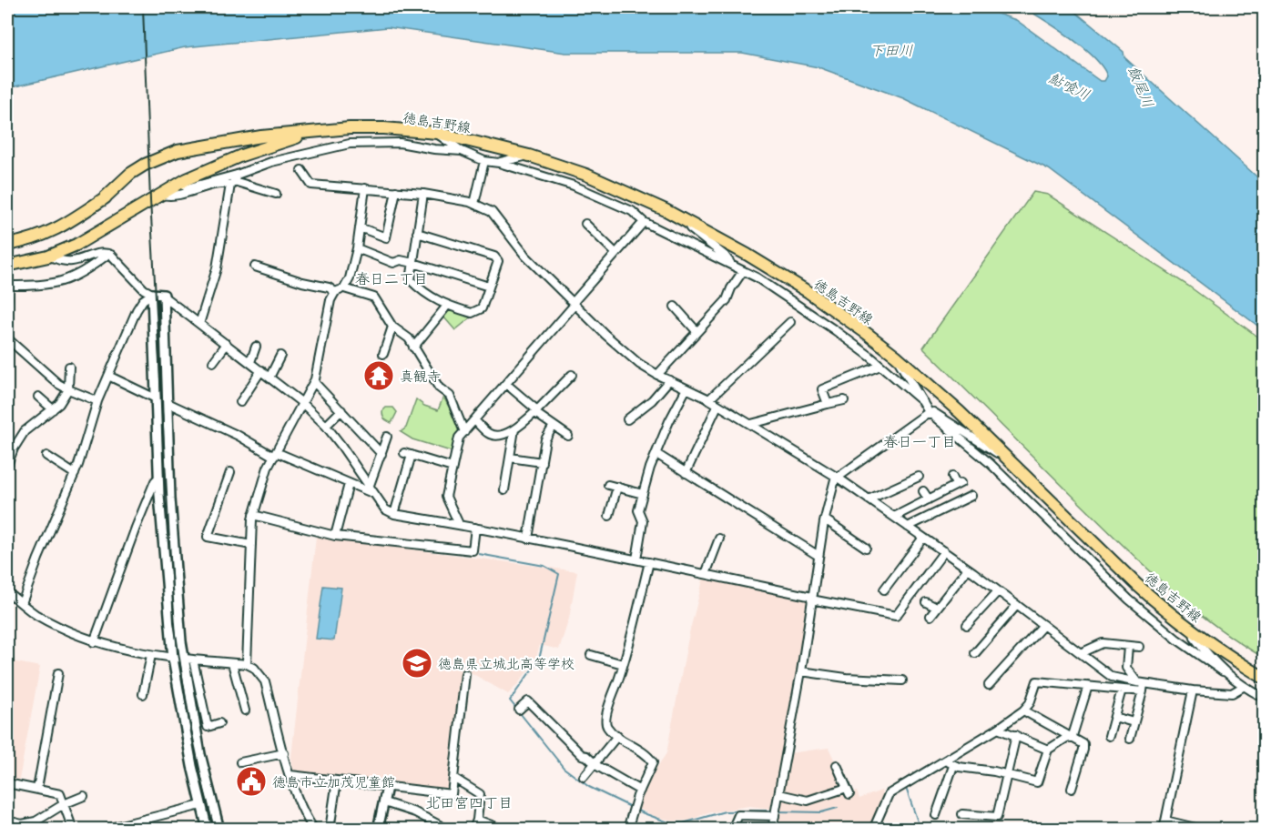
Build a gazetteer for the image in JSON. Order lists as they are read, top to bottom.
{
  "streets": {
    "main road": ["徳島吉野線"]
  },
  "districts": ["春日二丁目", "春日一丁目", "北田宮四丁目"],
  "water": ["下田川", "鮎喰川", "飯尾川"],
  "places": {
    "temple": ["真観寺"],
    "school or university": ["徳島県立城北高等学校"],
    "public building": ["徳島市立加茂児童館"]
  }
}
